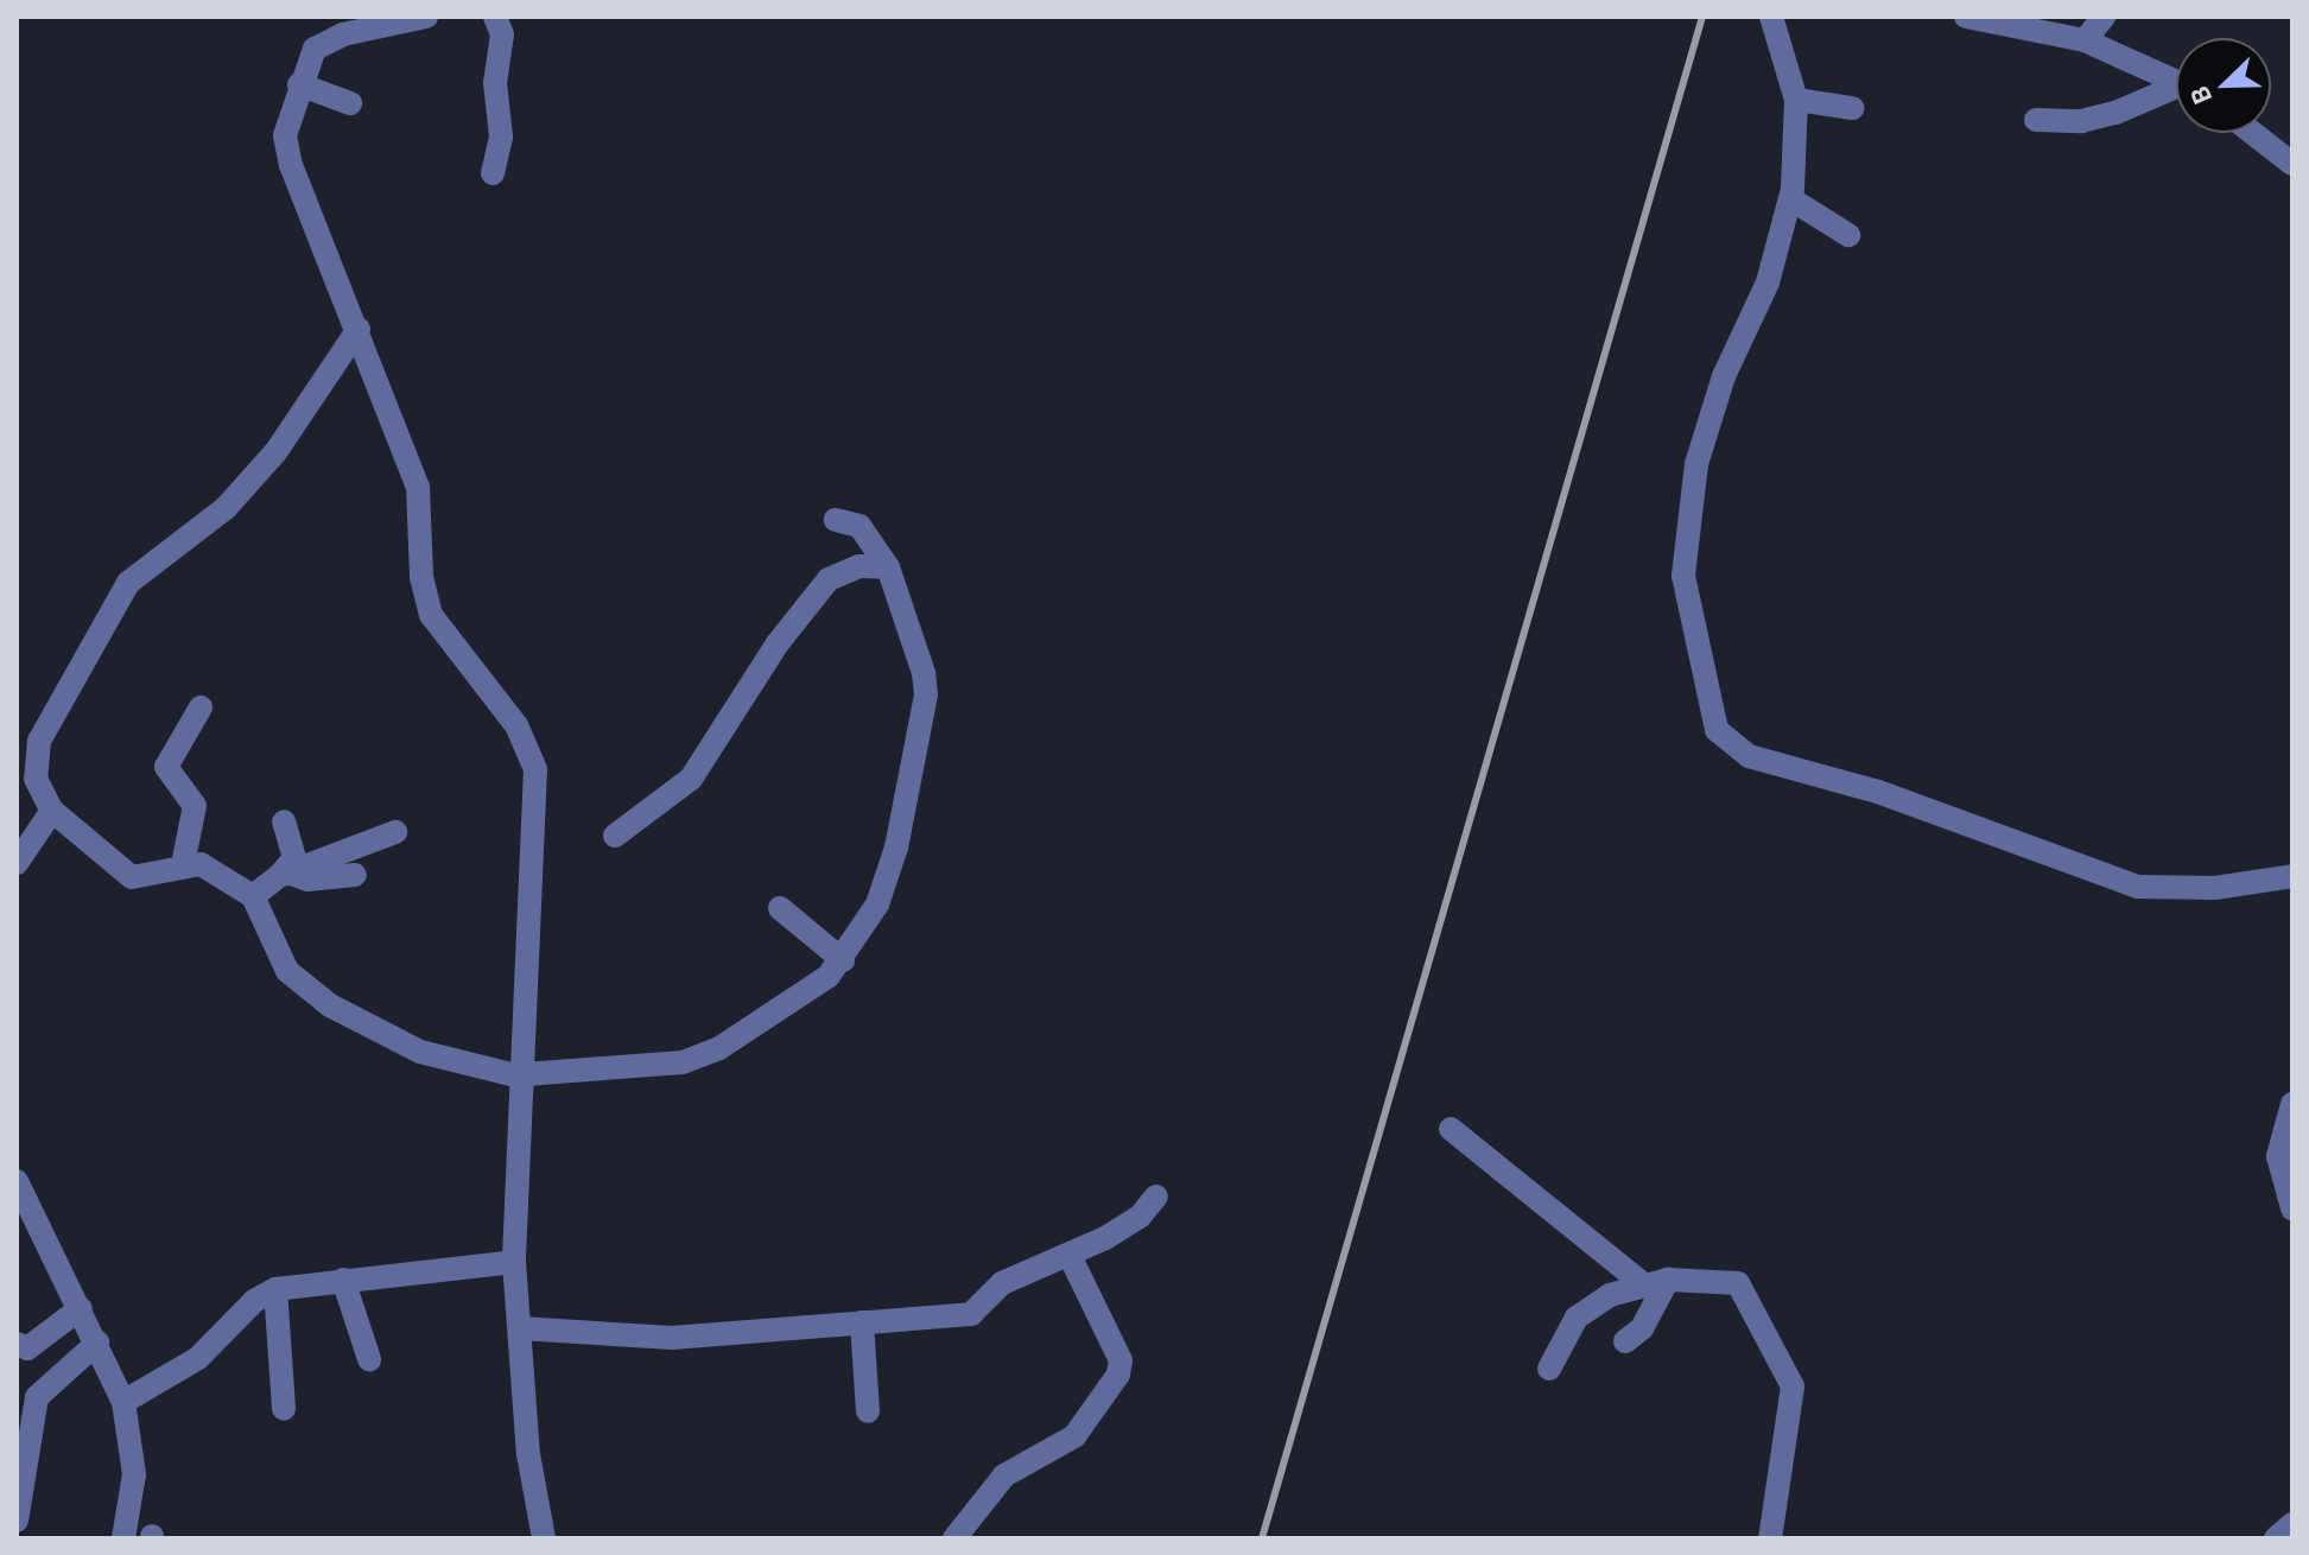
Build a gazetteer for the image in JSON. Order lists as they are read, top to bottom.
{
  "north": "bottom left"
}
